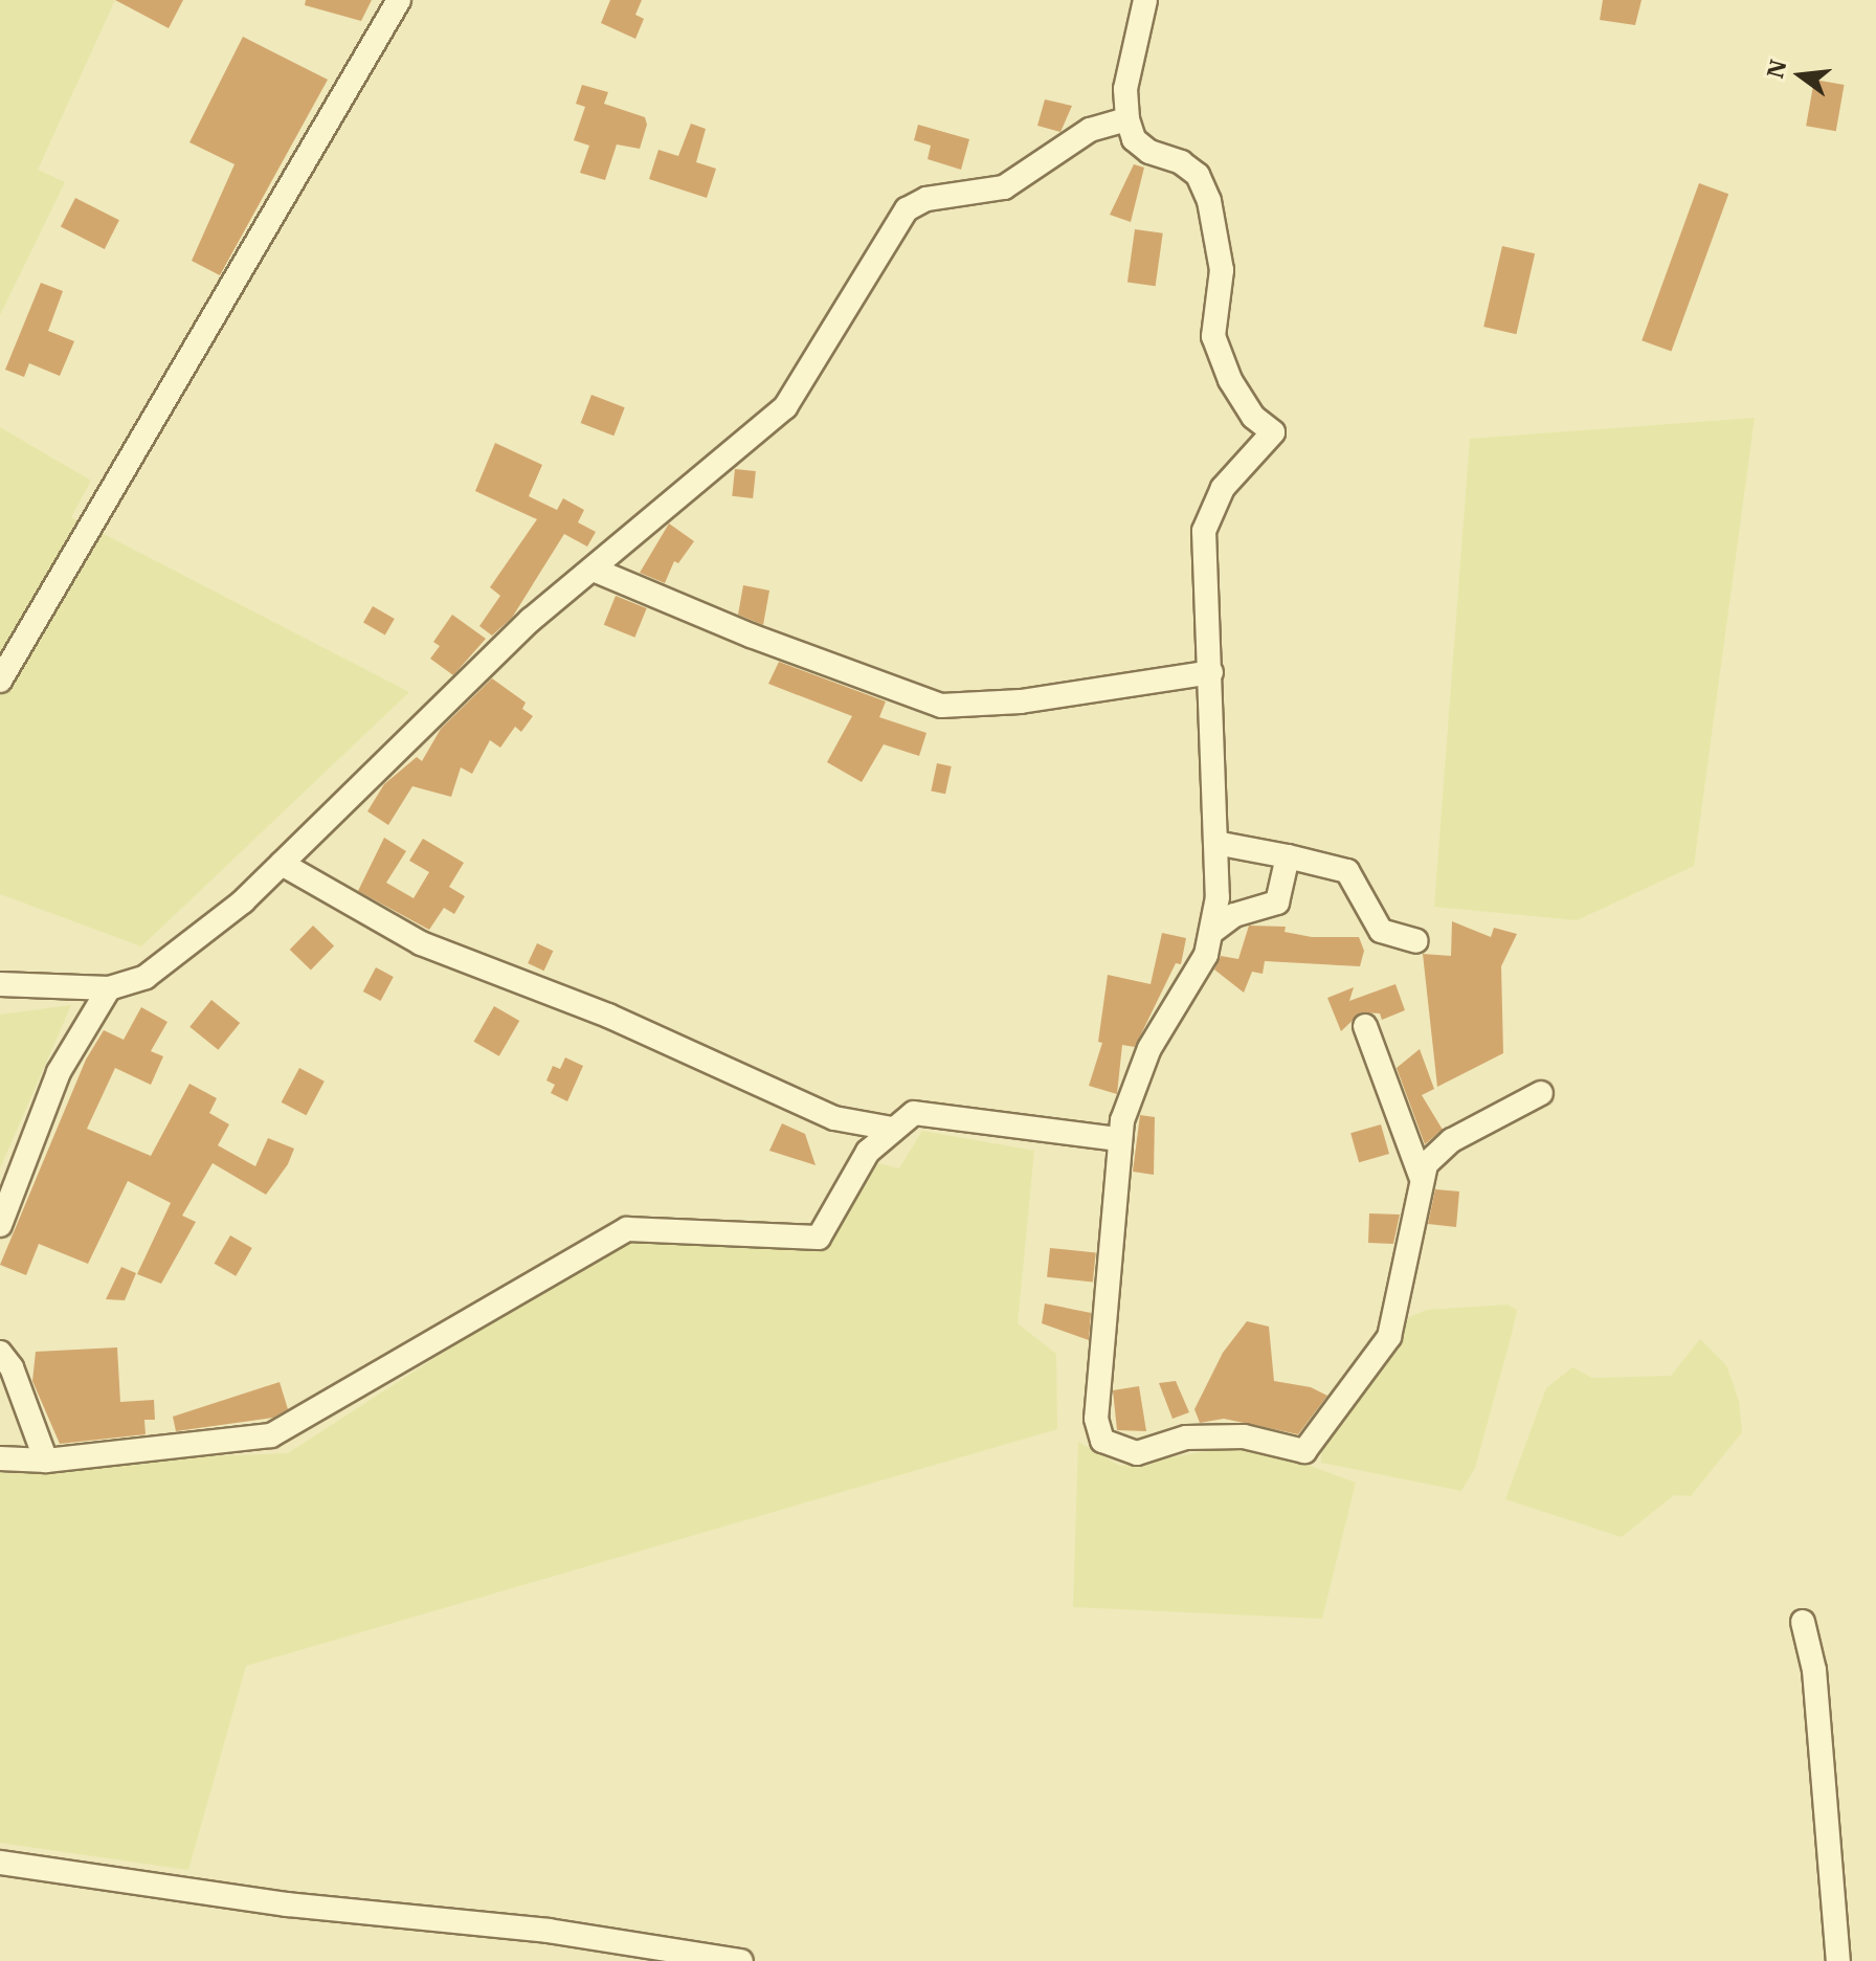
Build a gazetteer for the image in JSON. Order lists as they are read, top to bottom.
{
  "north": "left"
}
